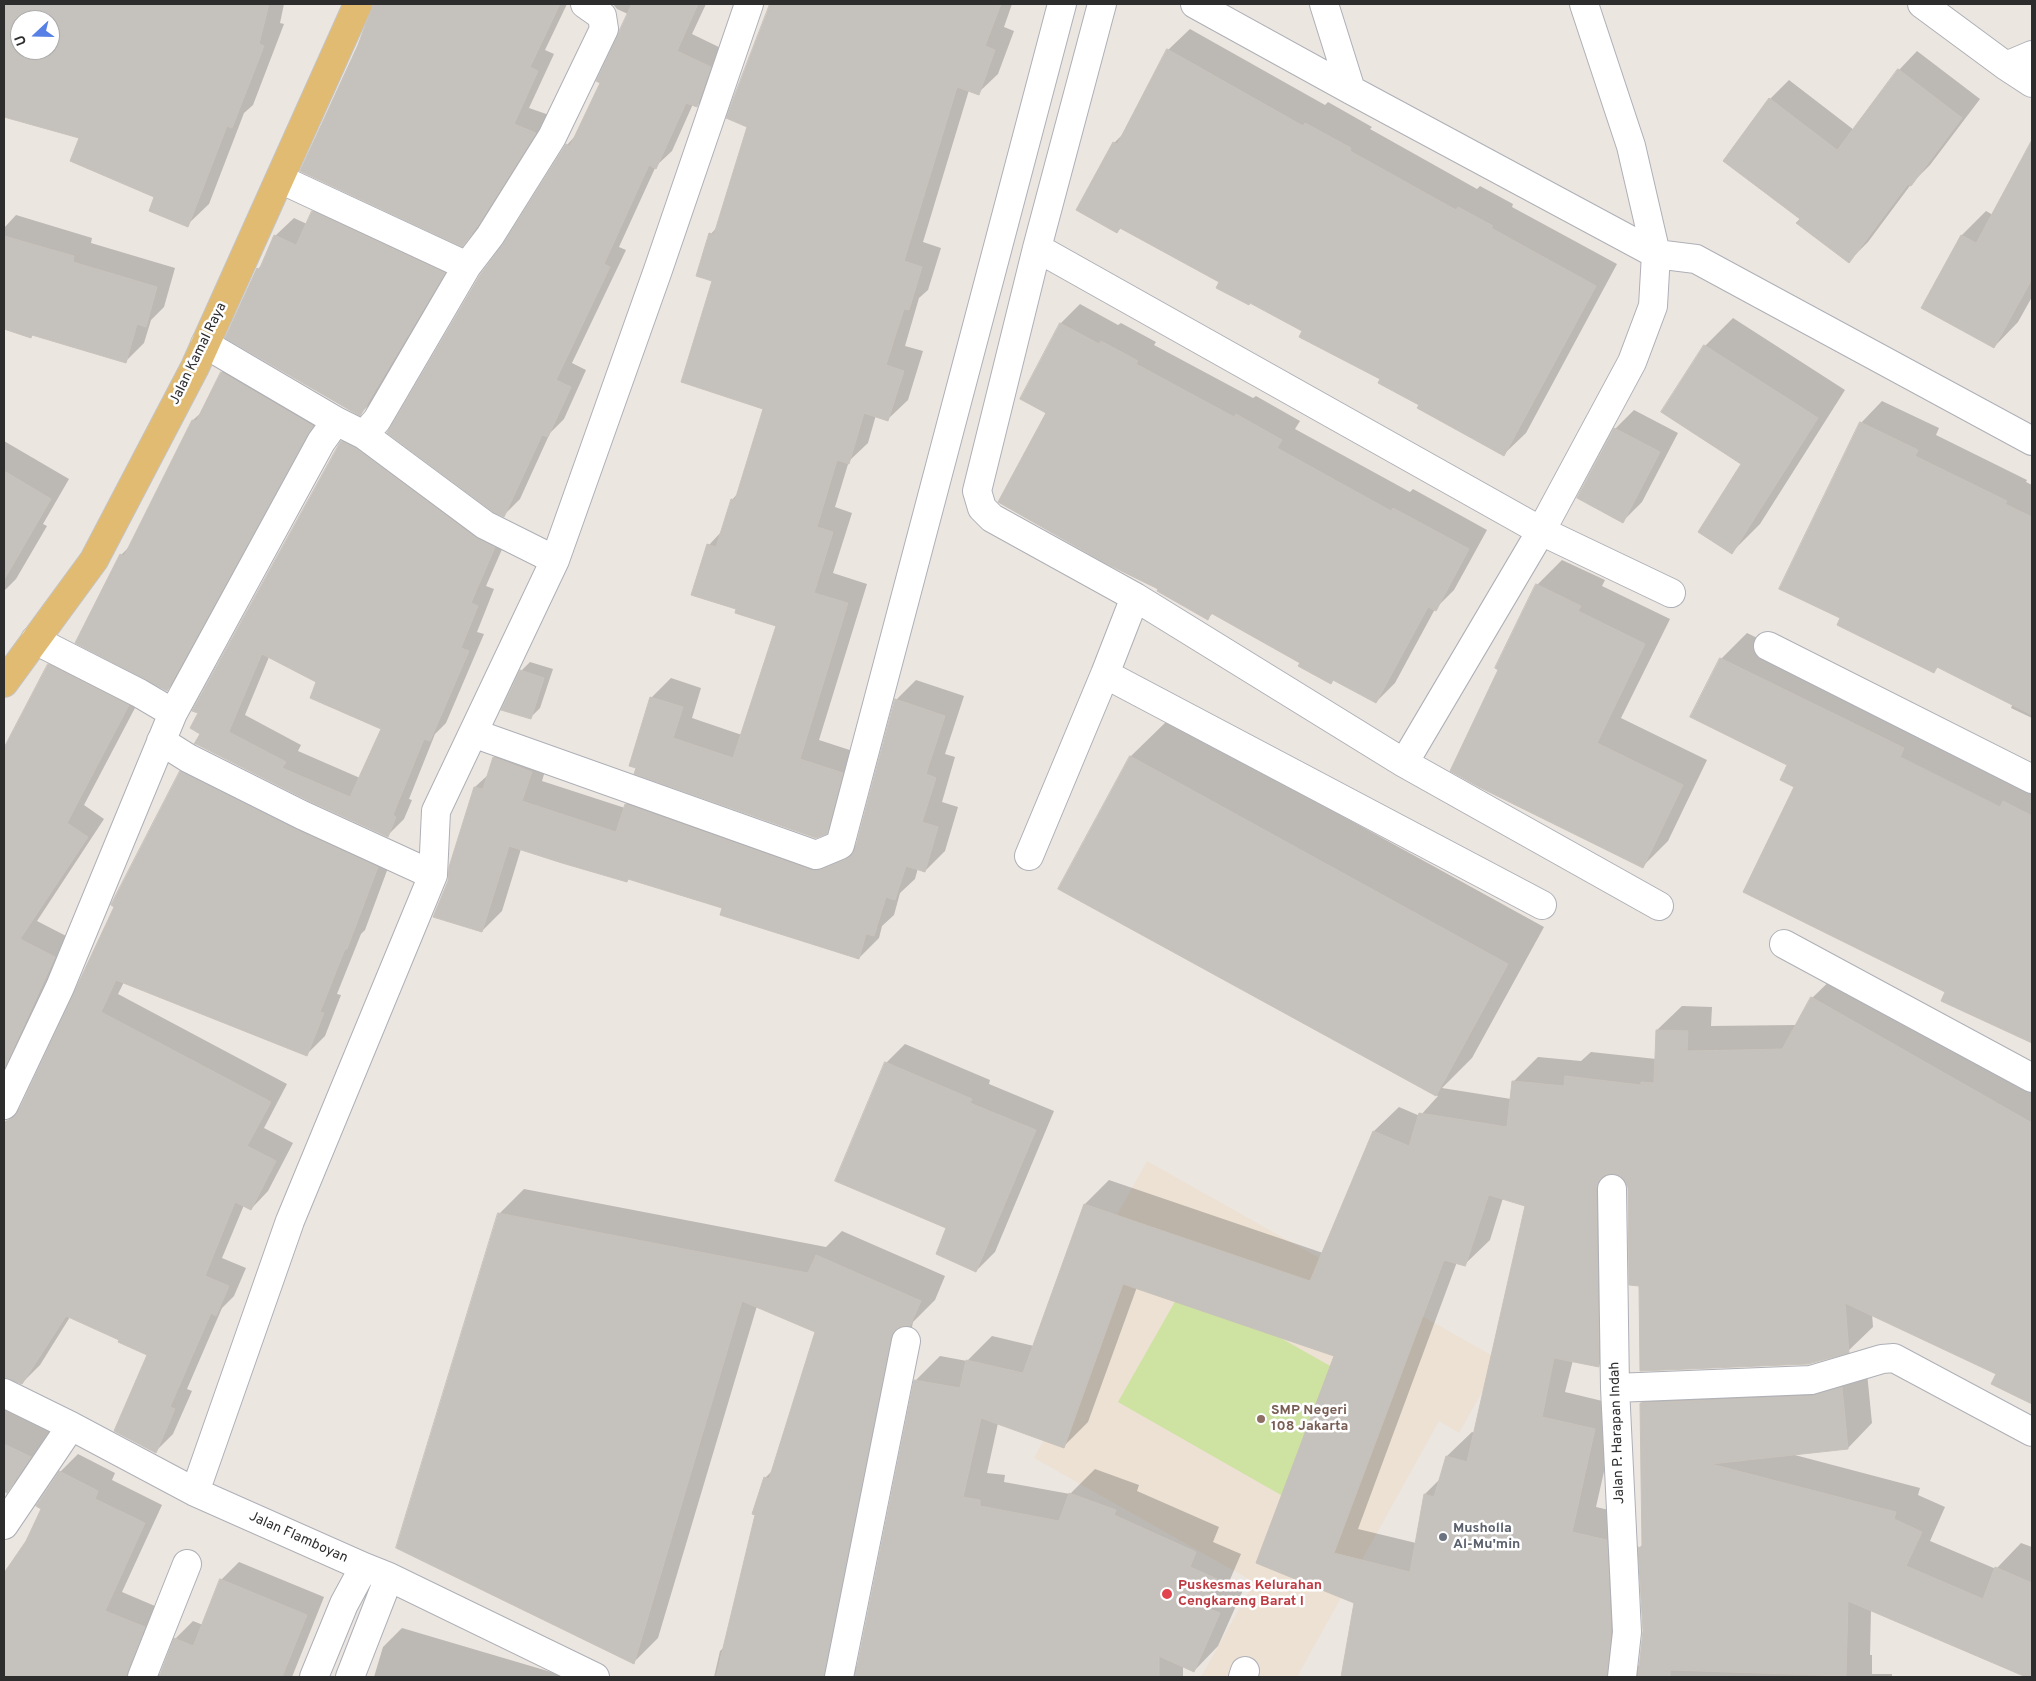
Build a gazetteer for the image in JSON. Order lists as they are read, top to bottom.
{
  "streets": {
    "main road": ["Jalan Kamal Raya"],
    "street": ["Jalan P. Harapan Indah", "Jalan Flamboyan"]
  },
  "places": ["SMP Negeri 108 Jakarta", "Musholla Al-Mu'min", "Puskesmas Kelurahan Cengkareng Barat I"],
  "north": "left"
}
